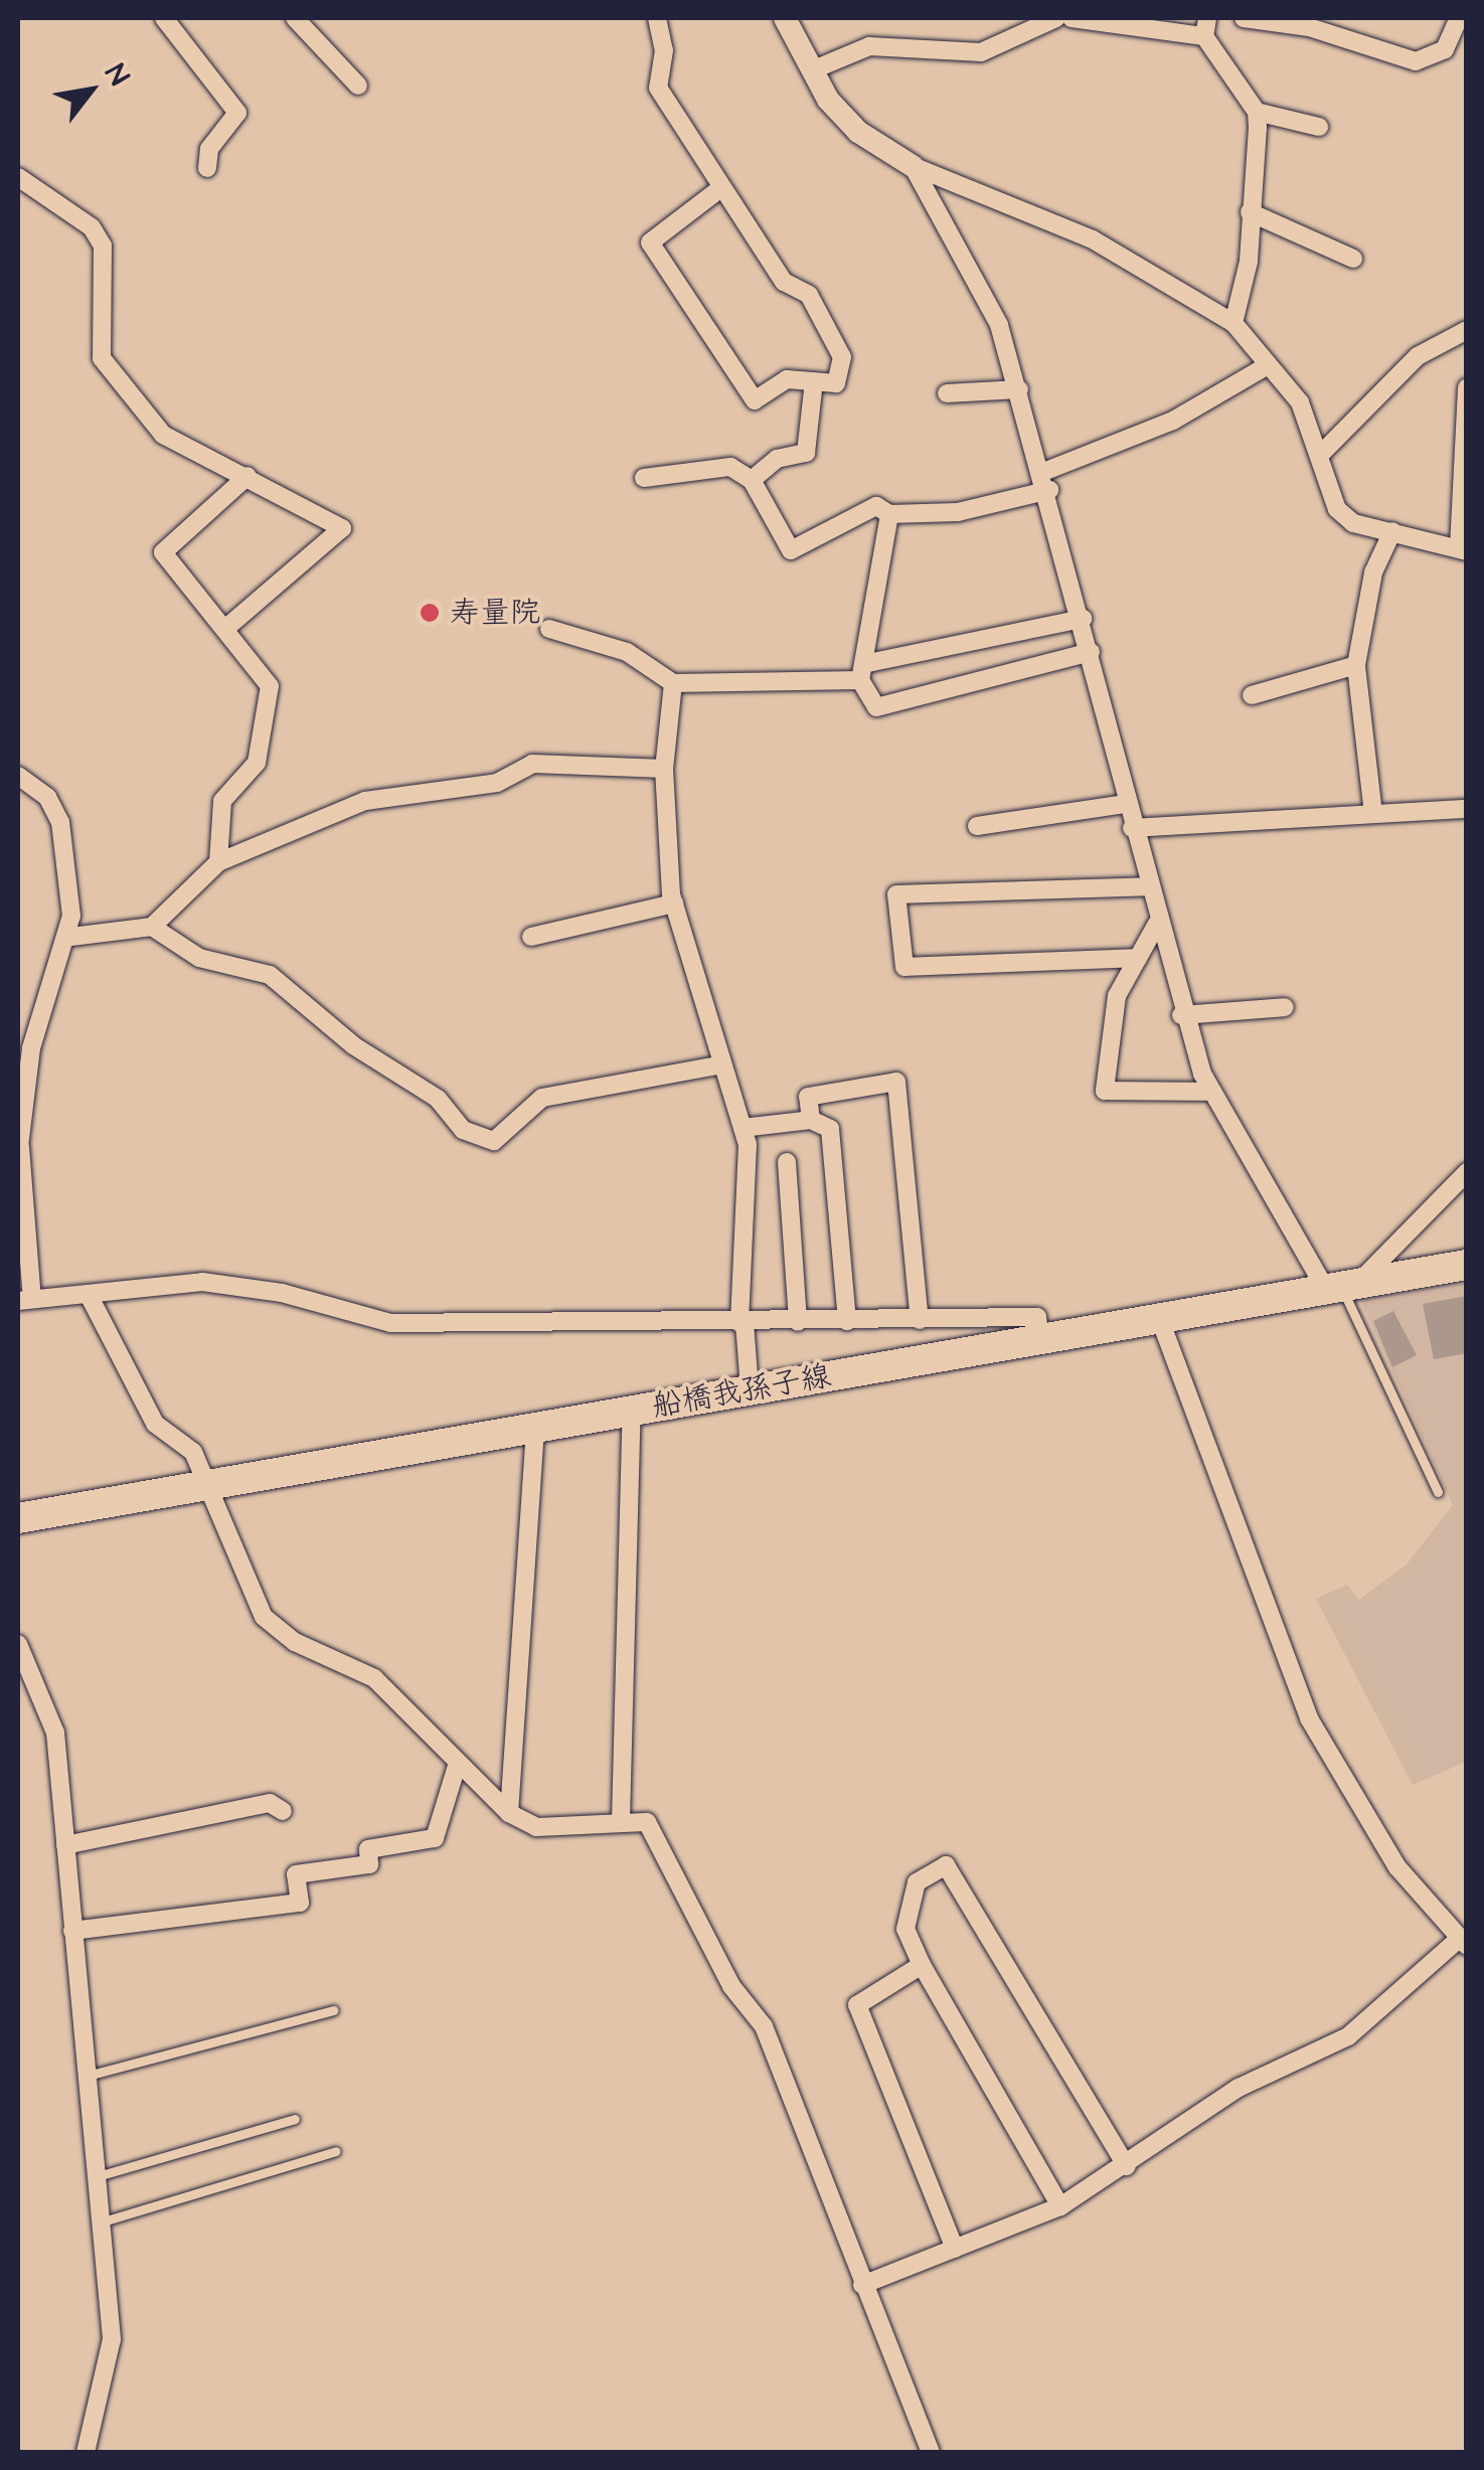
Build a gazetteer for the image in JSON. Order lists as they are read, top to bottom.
{
  "streets": {
    "main road": ["船橋我孫子線"]
  },
  "places": ["寿量院"],
  "north": "top right"
}
